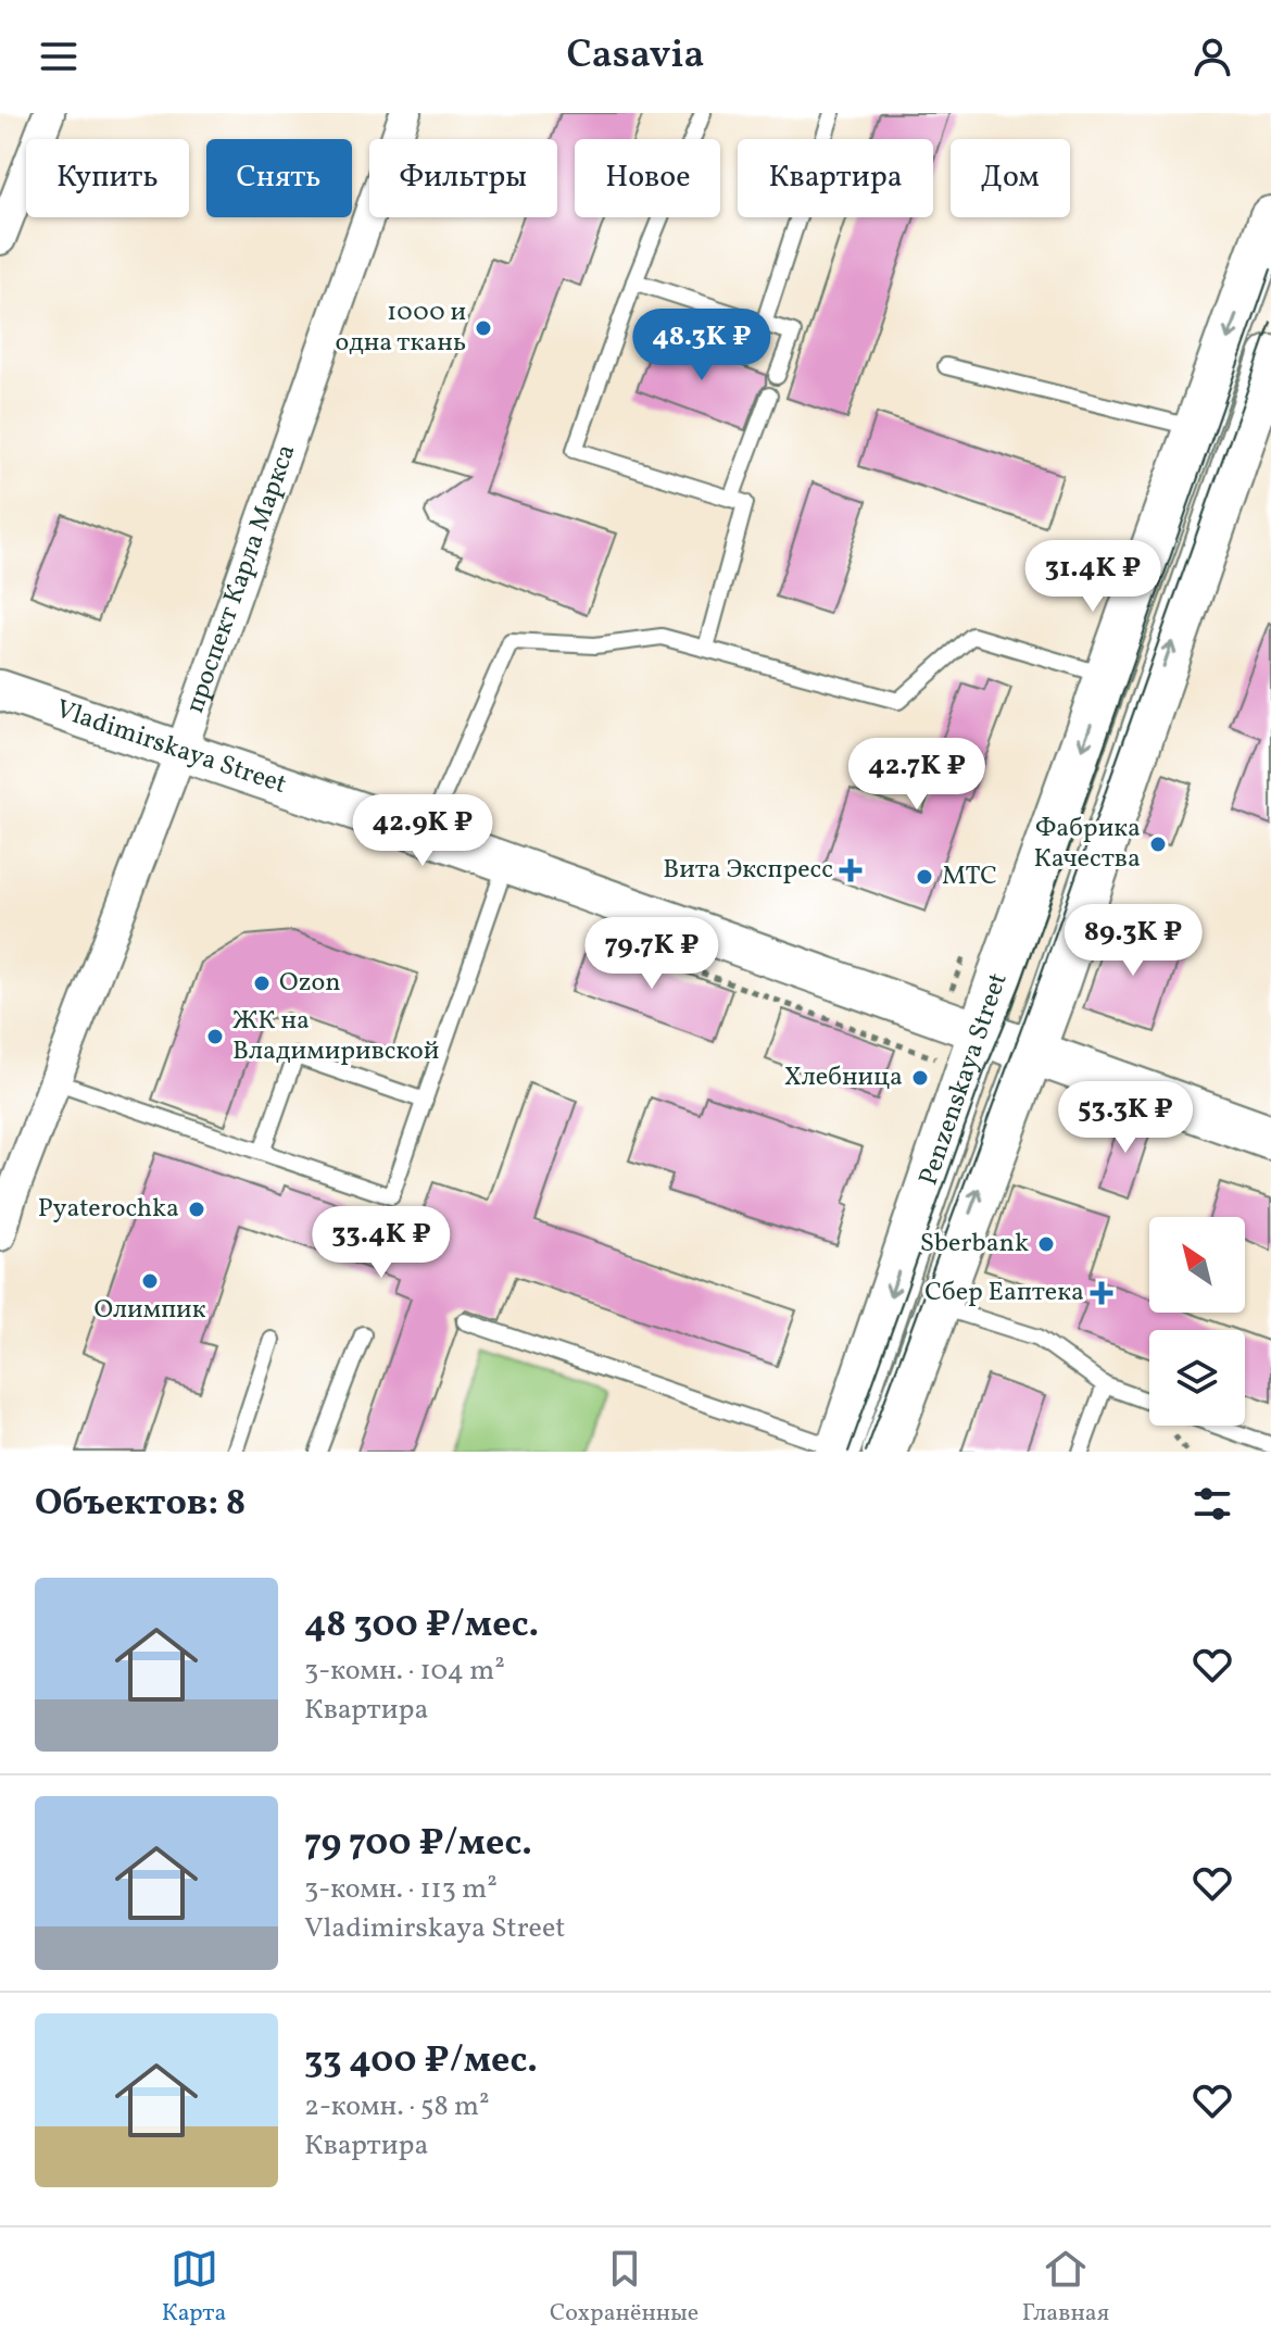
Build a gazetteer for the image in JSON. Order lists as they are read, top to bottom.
{
  "streets": {
    "main road": ["Penzenskaya Street"],
    "street": ["проспект Карла Маркса", "Vladimirskaya Street"]
  },
  "crossings": [
    ["проспект Карла Маркса", "Vladimirskaya Street"],
    ["Vladimirskaya Street", "Penzenskaya Street"]
  ],
  "places": {
    "other": [
      "1000 и одна ткань",
      "Фабрика Качества",
      "МТС",
      "Ozon",
      "ЖК на Владимиривской",
      "Хлебница",
      "Pyaterochka",
      "Sberbank",
      "Олимпик"
    ],
    "health": ["Вита Экспресс", "Сбер Еаптека"]
  },
  "north": "top left",
  "page": {
    "header": "Casavia",
    "chip": [
      "Купить",
      "Снять",
      "Фильтры",
      "Новое",
      "Квартира",
      "Дом"
    ],
    "price": [
      "48.3K ₽",
      "31.4K ₽",
      "42.7K ₽",
      "42.9K ₽",
      "89.3K ₽",
      "79.7K ₽",
      "53.3K ₽",
      "33.4K ₽"
    ],
    "heading": "Объектов: 8",
    "list": [
      {
        "name": "48 300 ₽/мес.",
        "note": "3-комн. · 104 m² · Квартира"
      },
      {
        "name": "79 700 ₽/мес.",
        "note": "3-комн. · 113 m² · Vladimirskaya Street"
      },
      {
        "name": "33 400 ₽/мес.",
        "note": "2-комн. · 58 m² · Квартира"
      }
    ],
    "tabs": ["Карта", "Сохранённые", "Главная"]
  }
}
